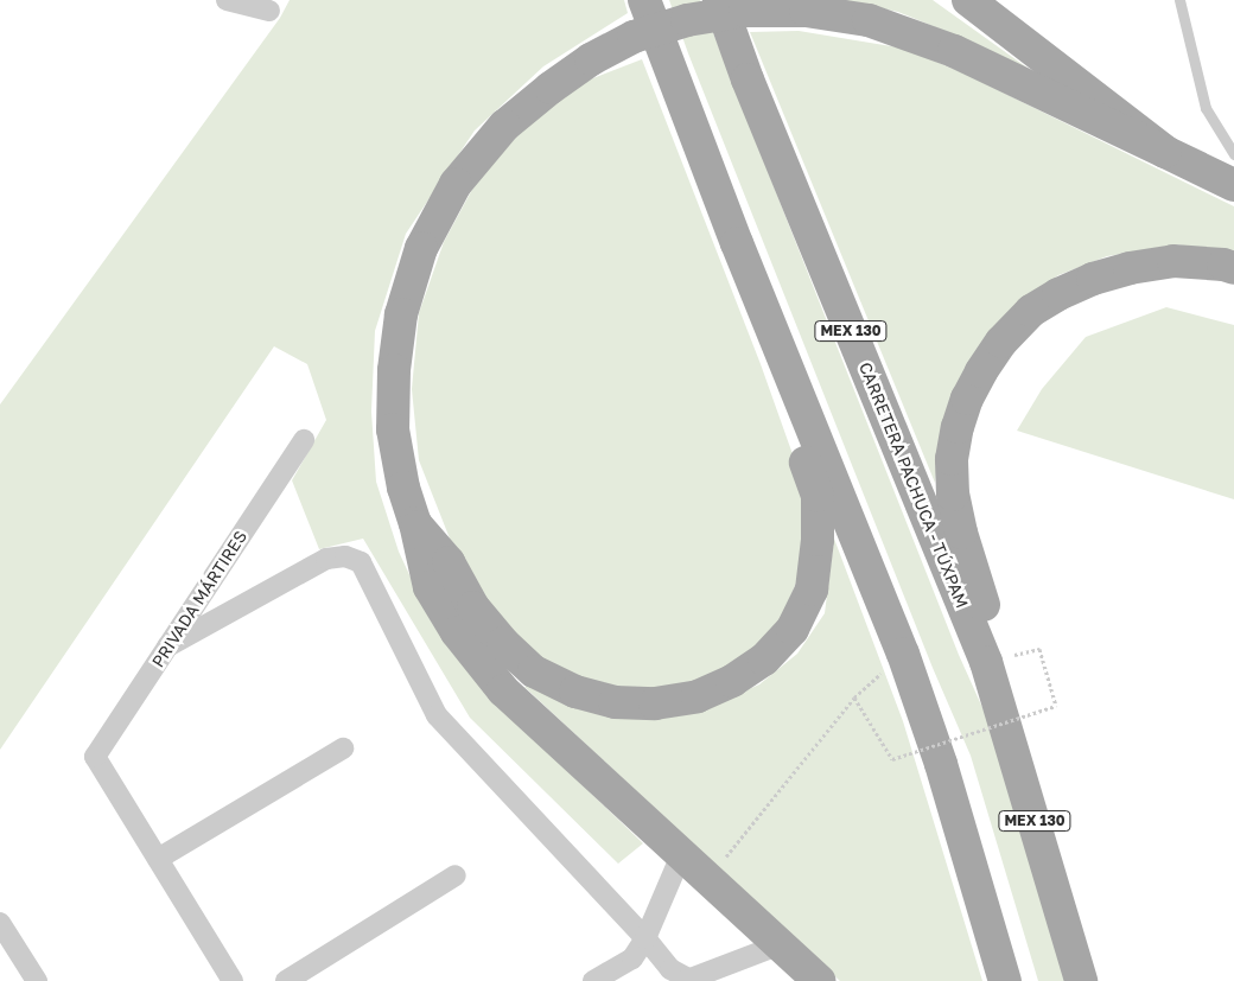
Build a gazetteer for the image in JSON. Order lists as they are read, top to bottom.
{
  "streets": {
    "main road": ["MEX 130", "CARRETERA PACHUCA - TÚXPAM"],
    "street": ["PRIVADA MÁRTIRES"]
  }
}
